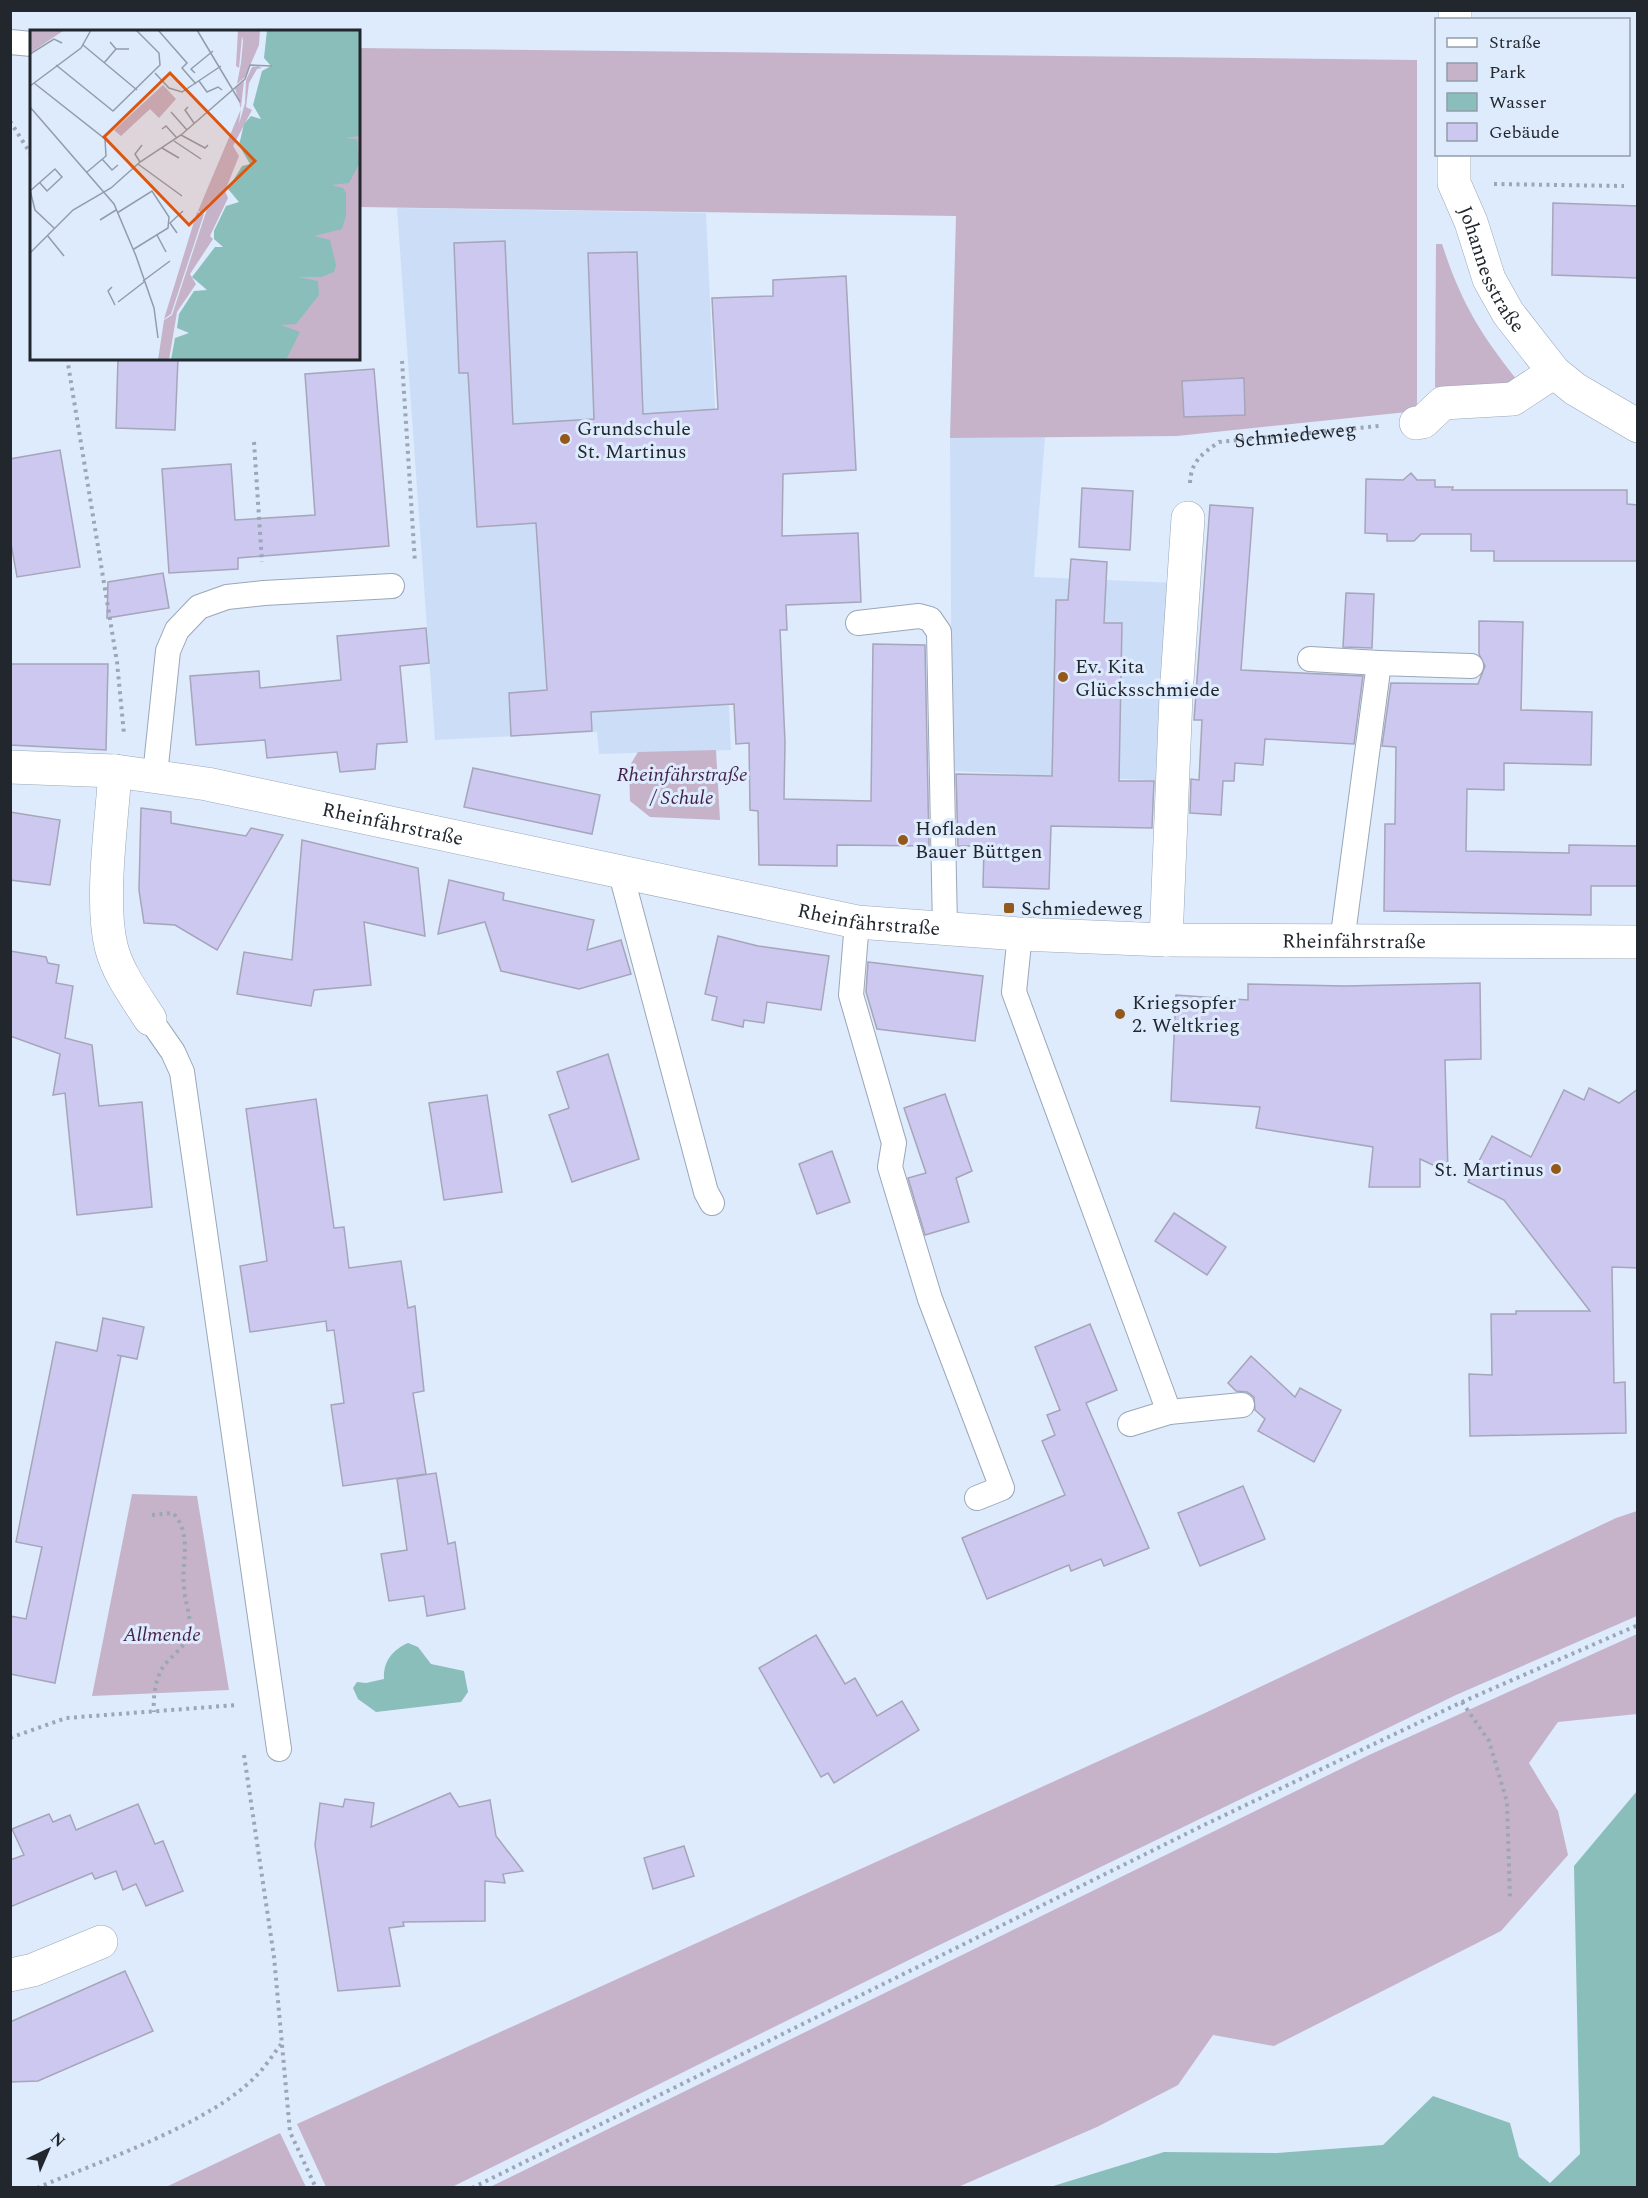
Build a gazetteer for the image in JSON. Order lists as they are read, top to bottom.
{
  "streets": {
    "street": ["Johannesstraße", "Rheinfährstraße"],
    "path": ["Schmiedeweg"]
  },
  "parks": ["Rheinfährstraße / Schule", "Allmende"],
  "places": {
    "other": [
      "Grundschule St. Martinus",
      "Ev. Kita Glücksschmiede",
      "Hofladen Bauer Büttgen",
      "Kriegsopfer 2. Weltkrieg",
      "St. Martinus"
    ],
    "transit": ["Schmiedeweg"]
  },
  "legend": [
    "Straße",
    "Park",
    "Wasser",
    "Gebäude"
  ],
  "north": "top right"
}
